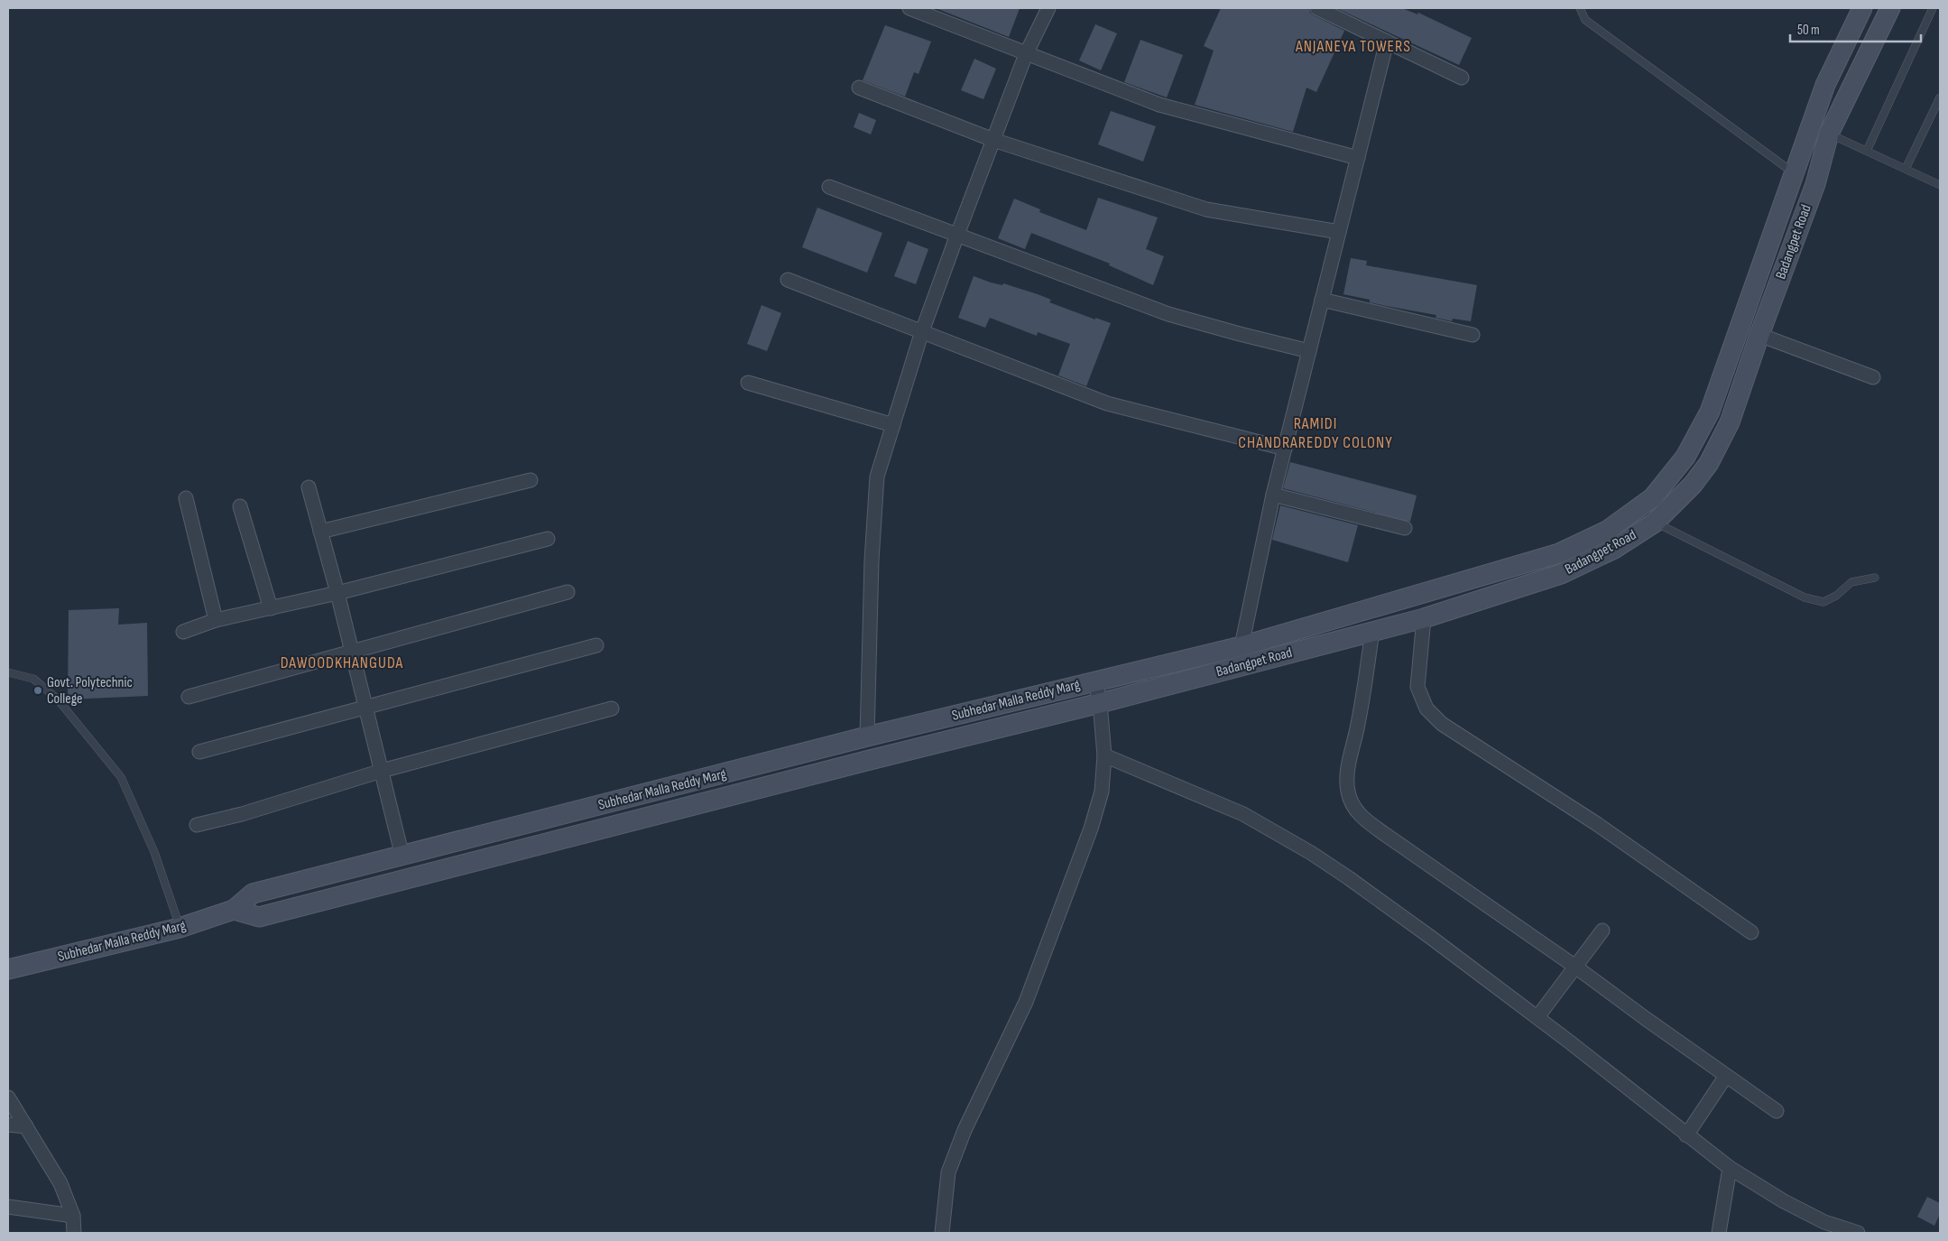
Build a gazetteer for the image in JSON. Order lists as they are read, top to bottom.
{
  "streets": {
    "main road": ["Badangpet Road", "Subhedar Malla Reddy Marg"]
  },
  "crossings": [
    ["Badangpet Road", "Subhedar Malla Reddy Marg"]
  ],
  "districts": ["ANJANEYA TOWERS", "RAMIDI CHANDRAREDDY COLONY", "DAWOODKHANGUDA"],
  "places": ["Govt. Polytechnic College"],
  "scale_bar": "50 m"
}
